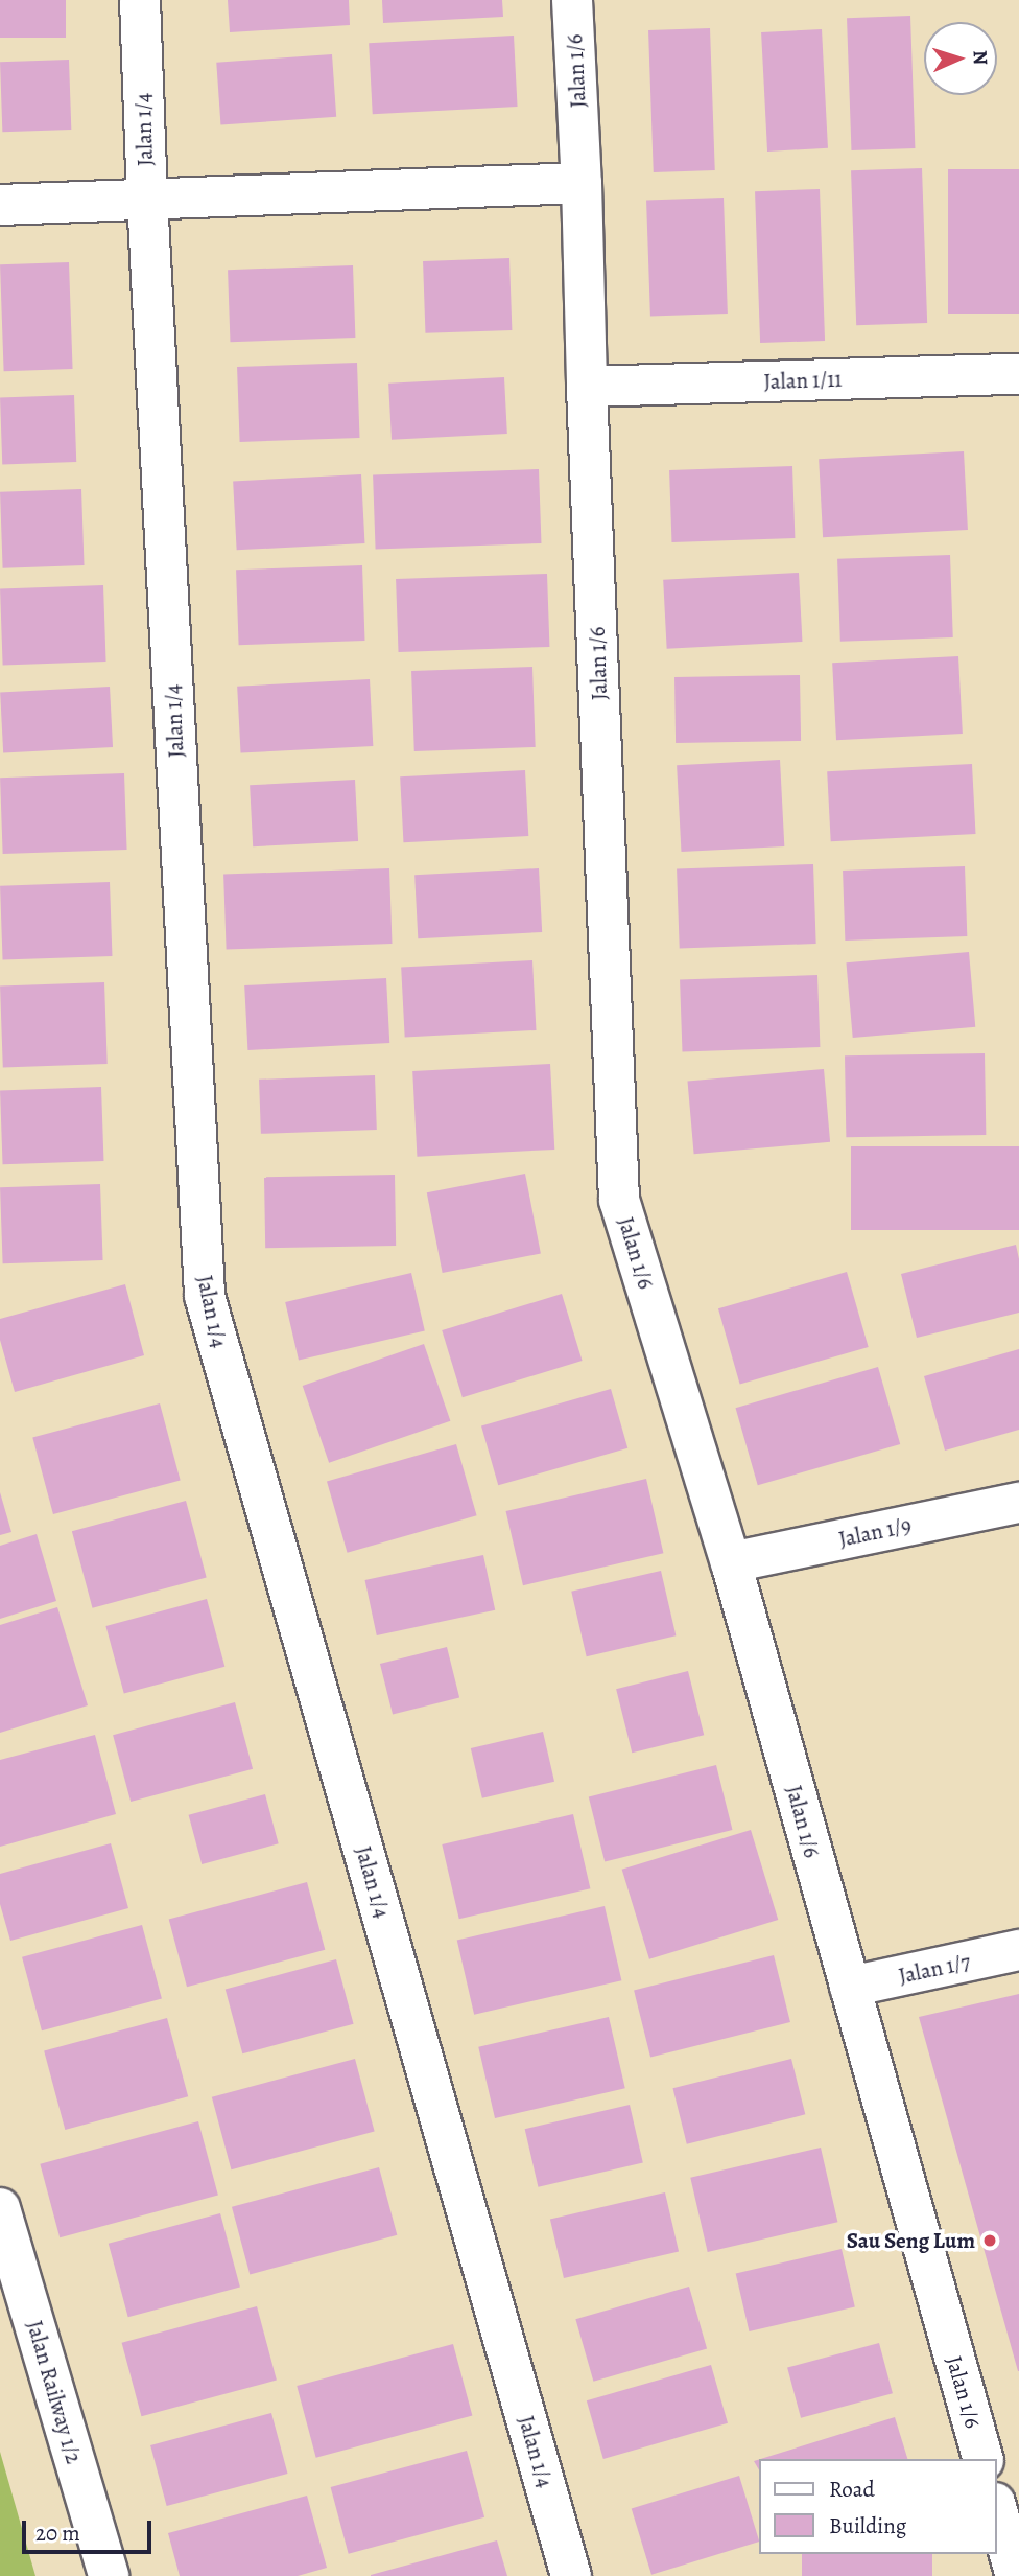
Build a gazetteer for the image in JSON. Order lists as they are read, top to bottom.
{
  "streets": {
    "street": [
      "Jalan 1/6",
      "Jalan 1/4",
      "Jalan 1/11",
      "Jalan 1/9",
      "Jalan 1/7",
      "Jalan Railway 1/2"
    ]
  },
  "crossings": [
    ["Jalan 1/6", "Jalan 1/11"],
    ["Jalan 1/6", "Jalan 1/9"],
    ["Jalan 1/6", "Jalan 1/7"]
  ],
  "places": ["Sau Seng Lum"],
  "legend": ["Road", "Building"],
  "scale_bar": "20 m",
  "north": "right"
}
